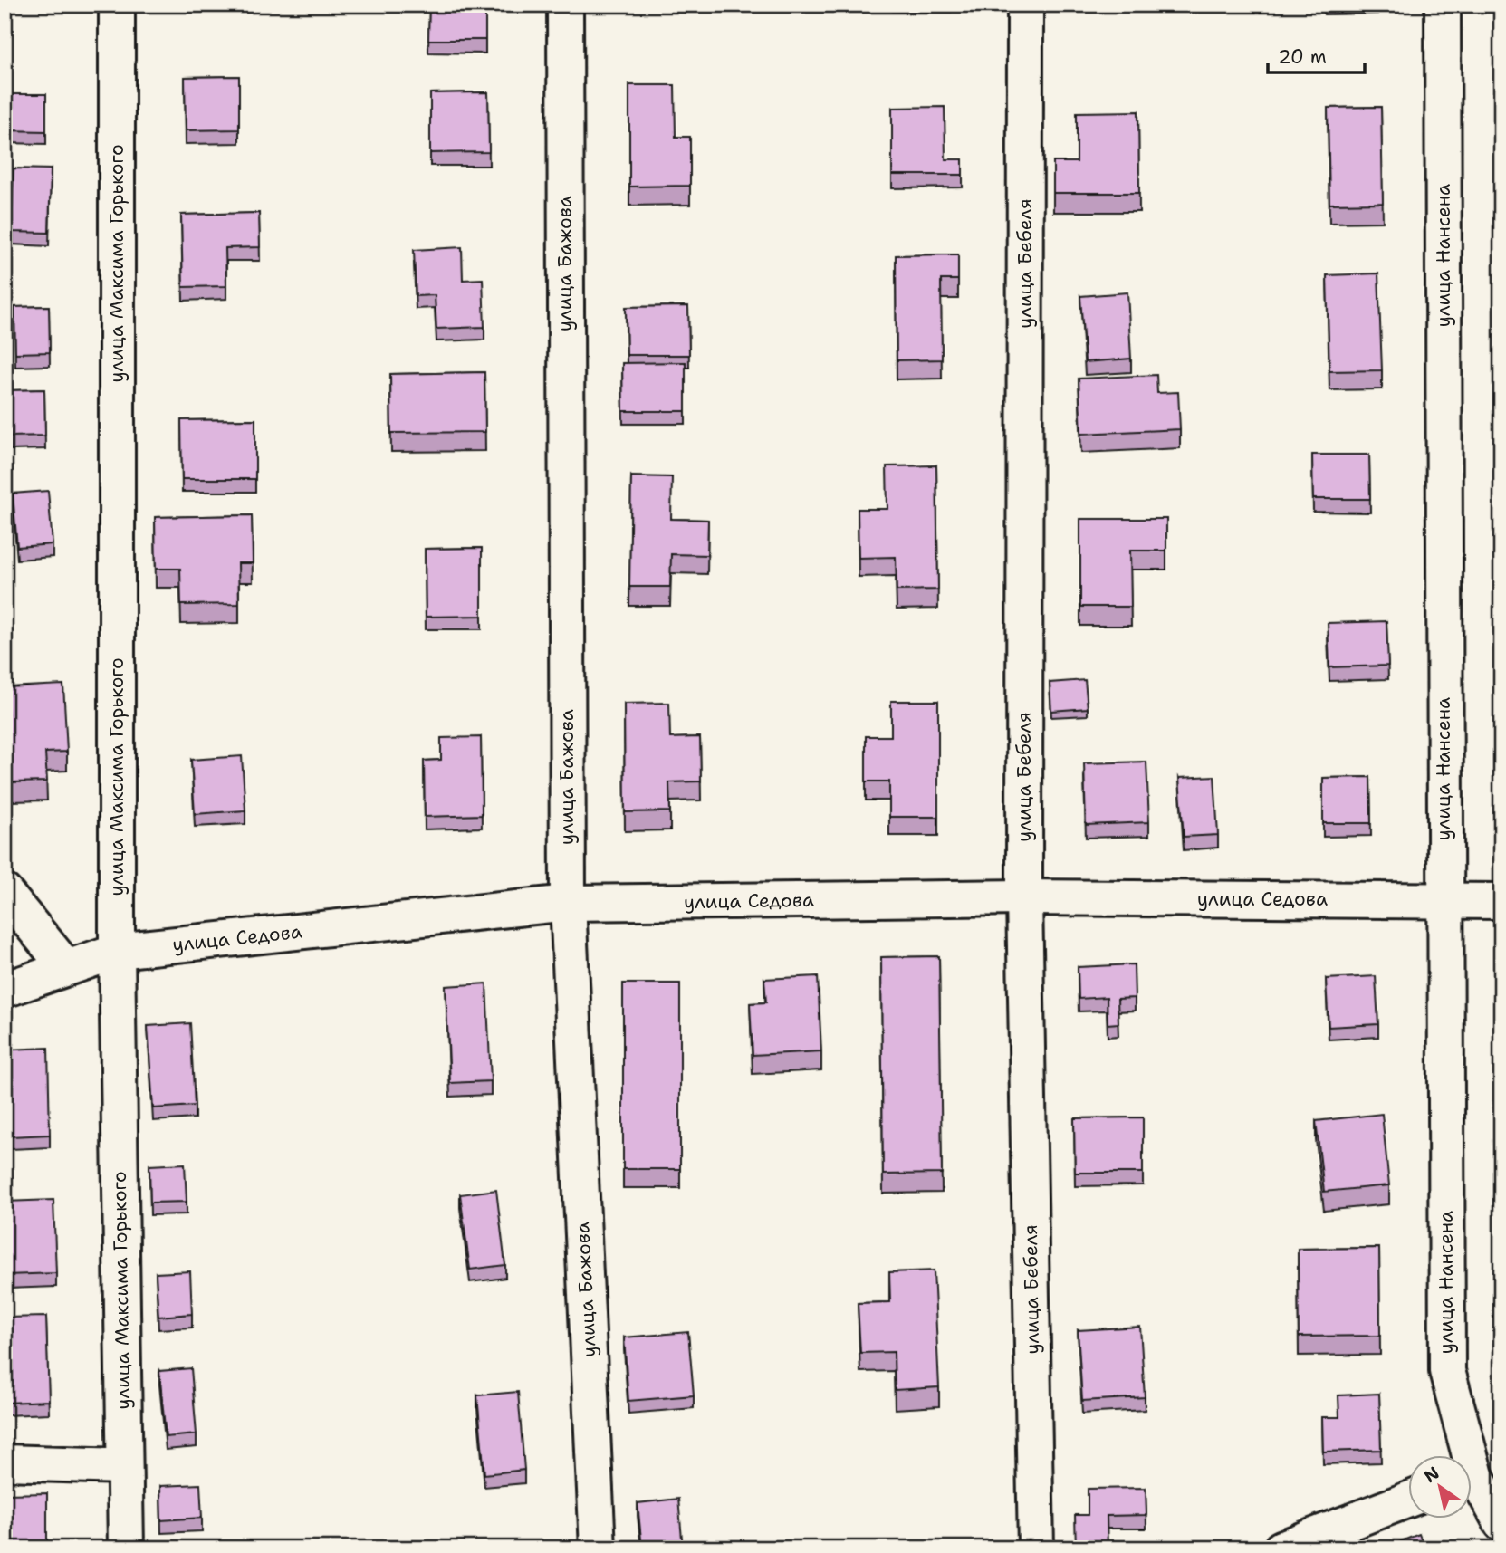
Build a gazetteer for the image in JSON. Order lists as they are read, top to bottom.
{
  "streets": {
    "street": [
      "улица Нансена",
      "улица Максима Горького",
      "улица Бажова",
      "улица Бебеля",
      "улица Седова"
    ]
  },
  "crossings": [
    ["улица Нансена", "улица Седова"],
    ["улица Максима Горького", "улица Седова"],
    ["улица Бажова", "улица Седова"],
    ["улица Бебеля", "улица Седова"]
  ],
  "scale_bar": "20 m",
  "north": "top left"
}
